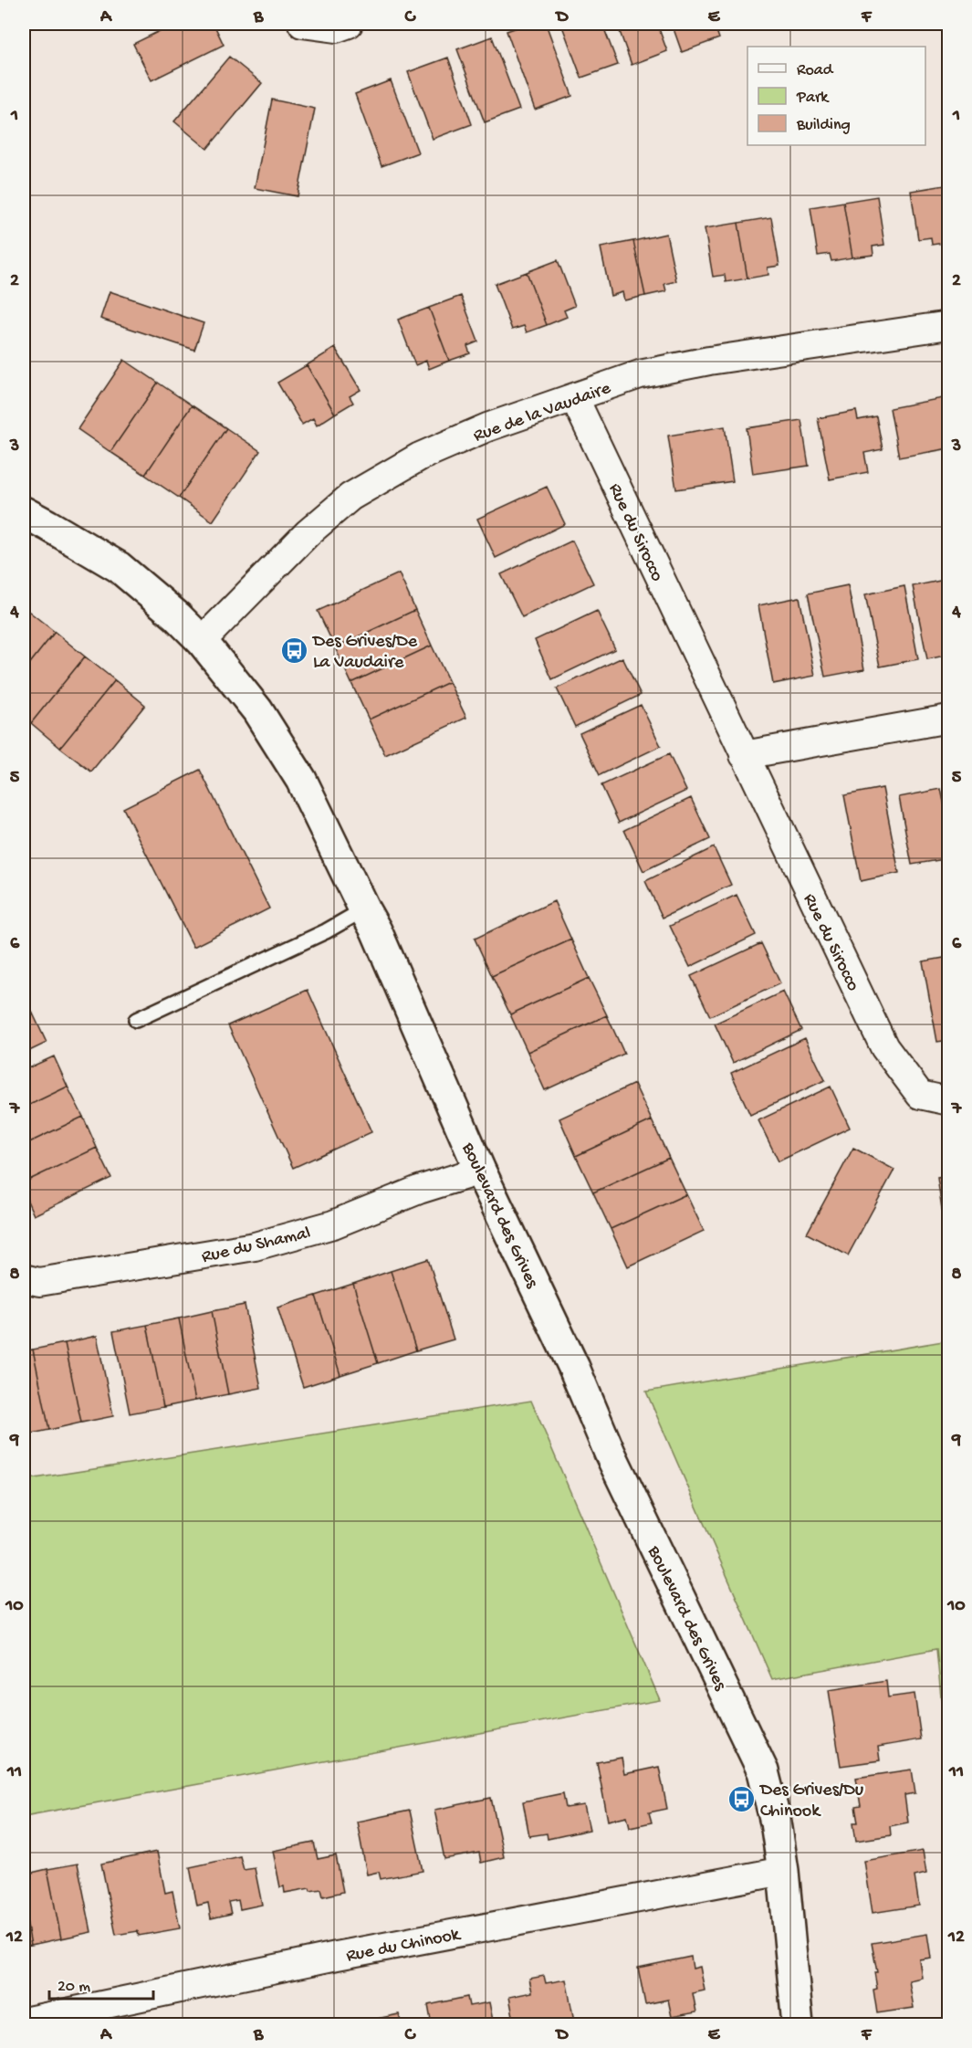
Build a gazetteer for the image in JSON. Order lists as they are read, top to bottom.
{
  "streets": {
    "street": [
      "Rue de la Vaudaire",
      "Rue du Sirocco",
      "Boulevard des Grives",
      "Rue du Shamal",
      "Rue du Chinook"
    ]
  },
  "crossings": [
    ["Rue de la Vaudaire", "Rue du Sirocco"],
    ["Rue de la Vaudaire", "Boulevard des Grives"],
    ["Boulevard des Grives", "Rue du Shamal"],
    ["Boulevard des Grives", "Rue du Chinook"]
  ],
  "places": {
    "bus stop": ["Des Grives/De La Vaudaire", "Des Grives/Du Chinook"]
  },
  "legend": ["Road", "Park", "Building"],
  "scale_bar": "20 m",
  "grid": {
    "columns": [
      "A",
      "B",
      "C",
      "D",
      "E",
      "F"
    ],
    "rows": [
      "1",
      "2",
      "3",
      "4",
      "5",
      "6",
      "7",
      "8",
      "9",
      "10",
      "11",
      "12"
    ]
  }
}
